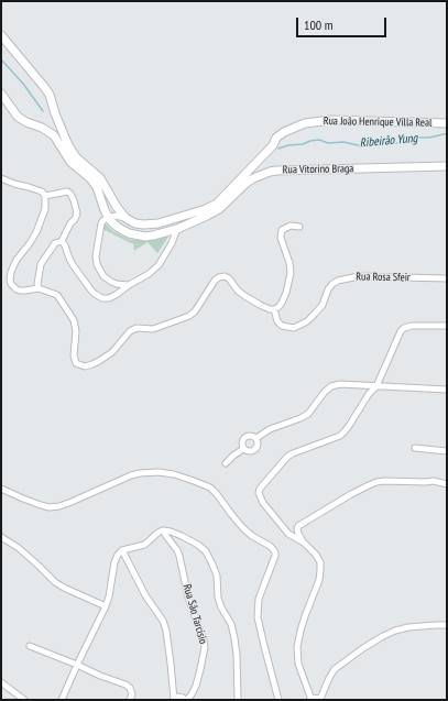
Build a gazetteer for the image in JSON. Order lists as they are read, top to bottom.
{
  "streets": {
    "main road": ["Rua João Henrique Villa Real", "Rua Vitorino Braga"],
    "street": ["Rua Rosa Sfeir", "Rua São Tarcísio"]
  },
  "water": ["Ribeirão Yung"],
  "scale_bar": "100 m"
}
